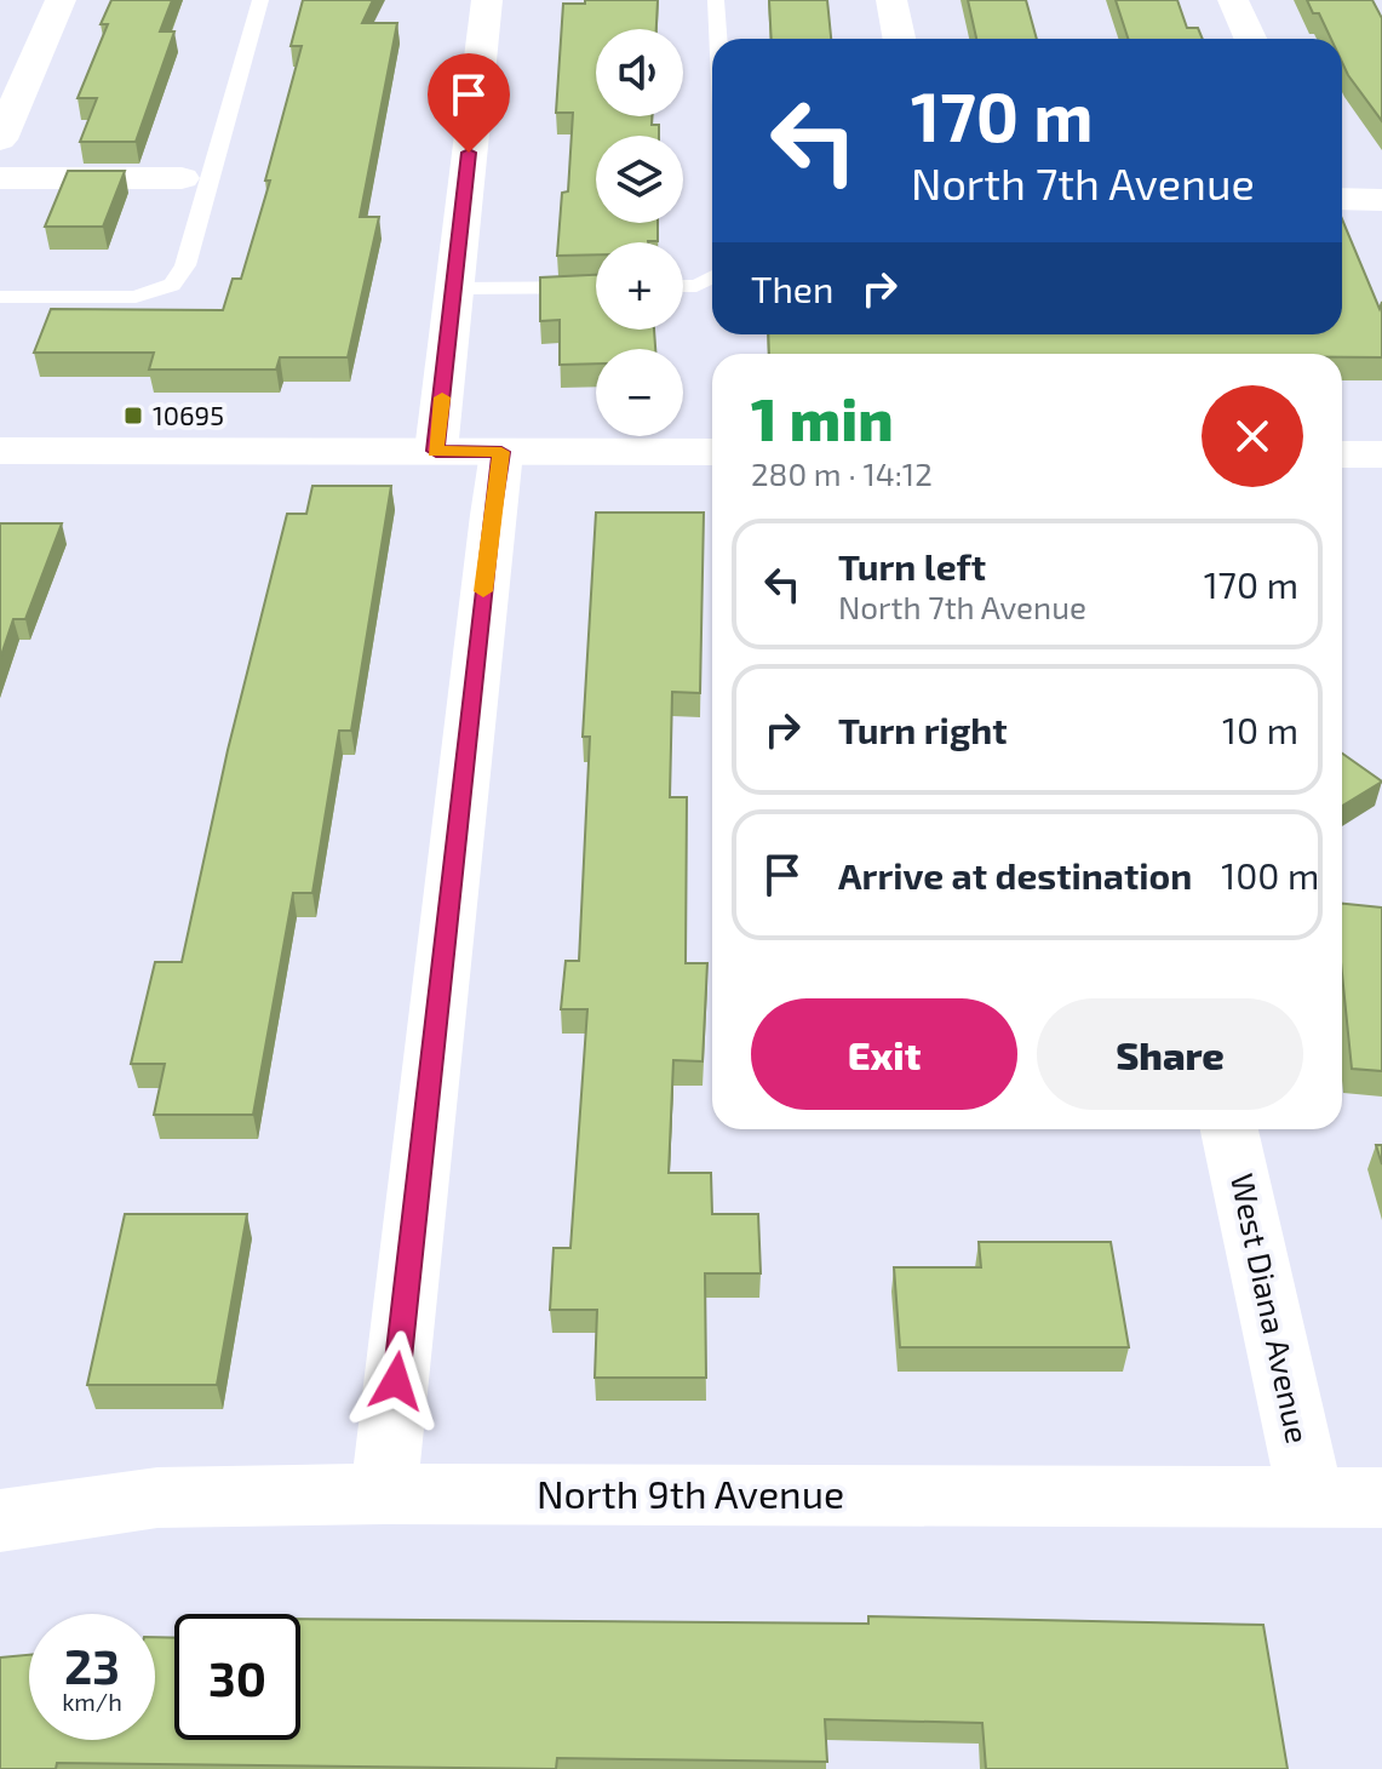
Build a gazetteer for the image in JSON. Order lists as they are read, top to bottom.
{
  "streets": {
    "street": ["West Diana Avenue", "North 9th Avenue"]
  },
  "crossings": [
    ["West Diana Avenue", "North 9th Avenue"]
  ],
  "places": {
    "transit": ["10695"]
  },
  "page": {
    "map_buttons": ["+", "−"],
    "turn": ["170 m", "North 7th Avenue"],
    "then": "Then",
    "heading": ["1 min", "280 m · 14:12"],
    "list": [
      {
        "name": "Turn left",
        "note": "North 7th Avenue",
        "value": "170 m"
      },
      {
        "name": "Turn right",
        "value": "10 m"
      },
      {
        "name": "Arrive at destination",
        "value": "100 m"
      }
    ],
    "buttons": ["Exit", "Share"],
    "speed": "23 km/h",
    "limit": "30"
  }
}
